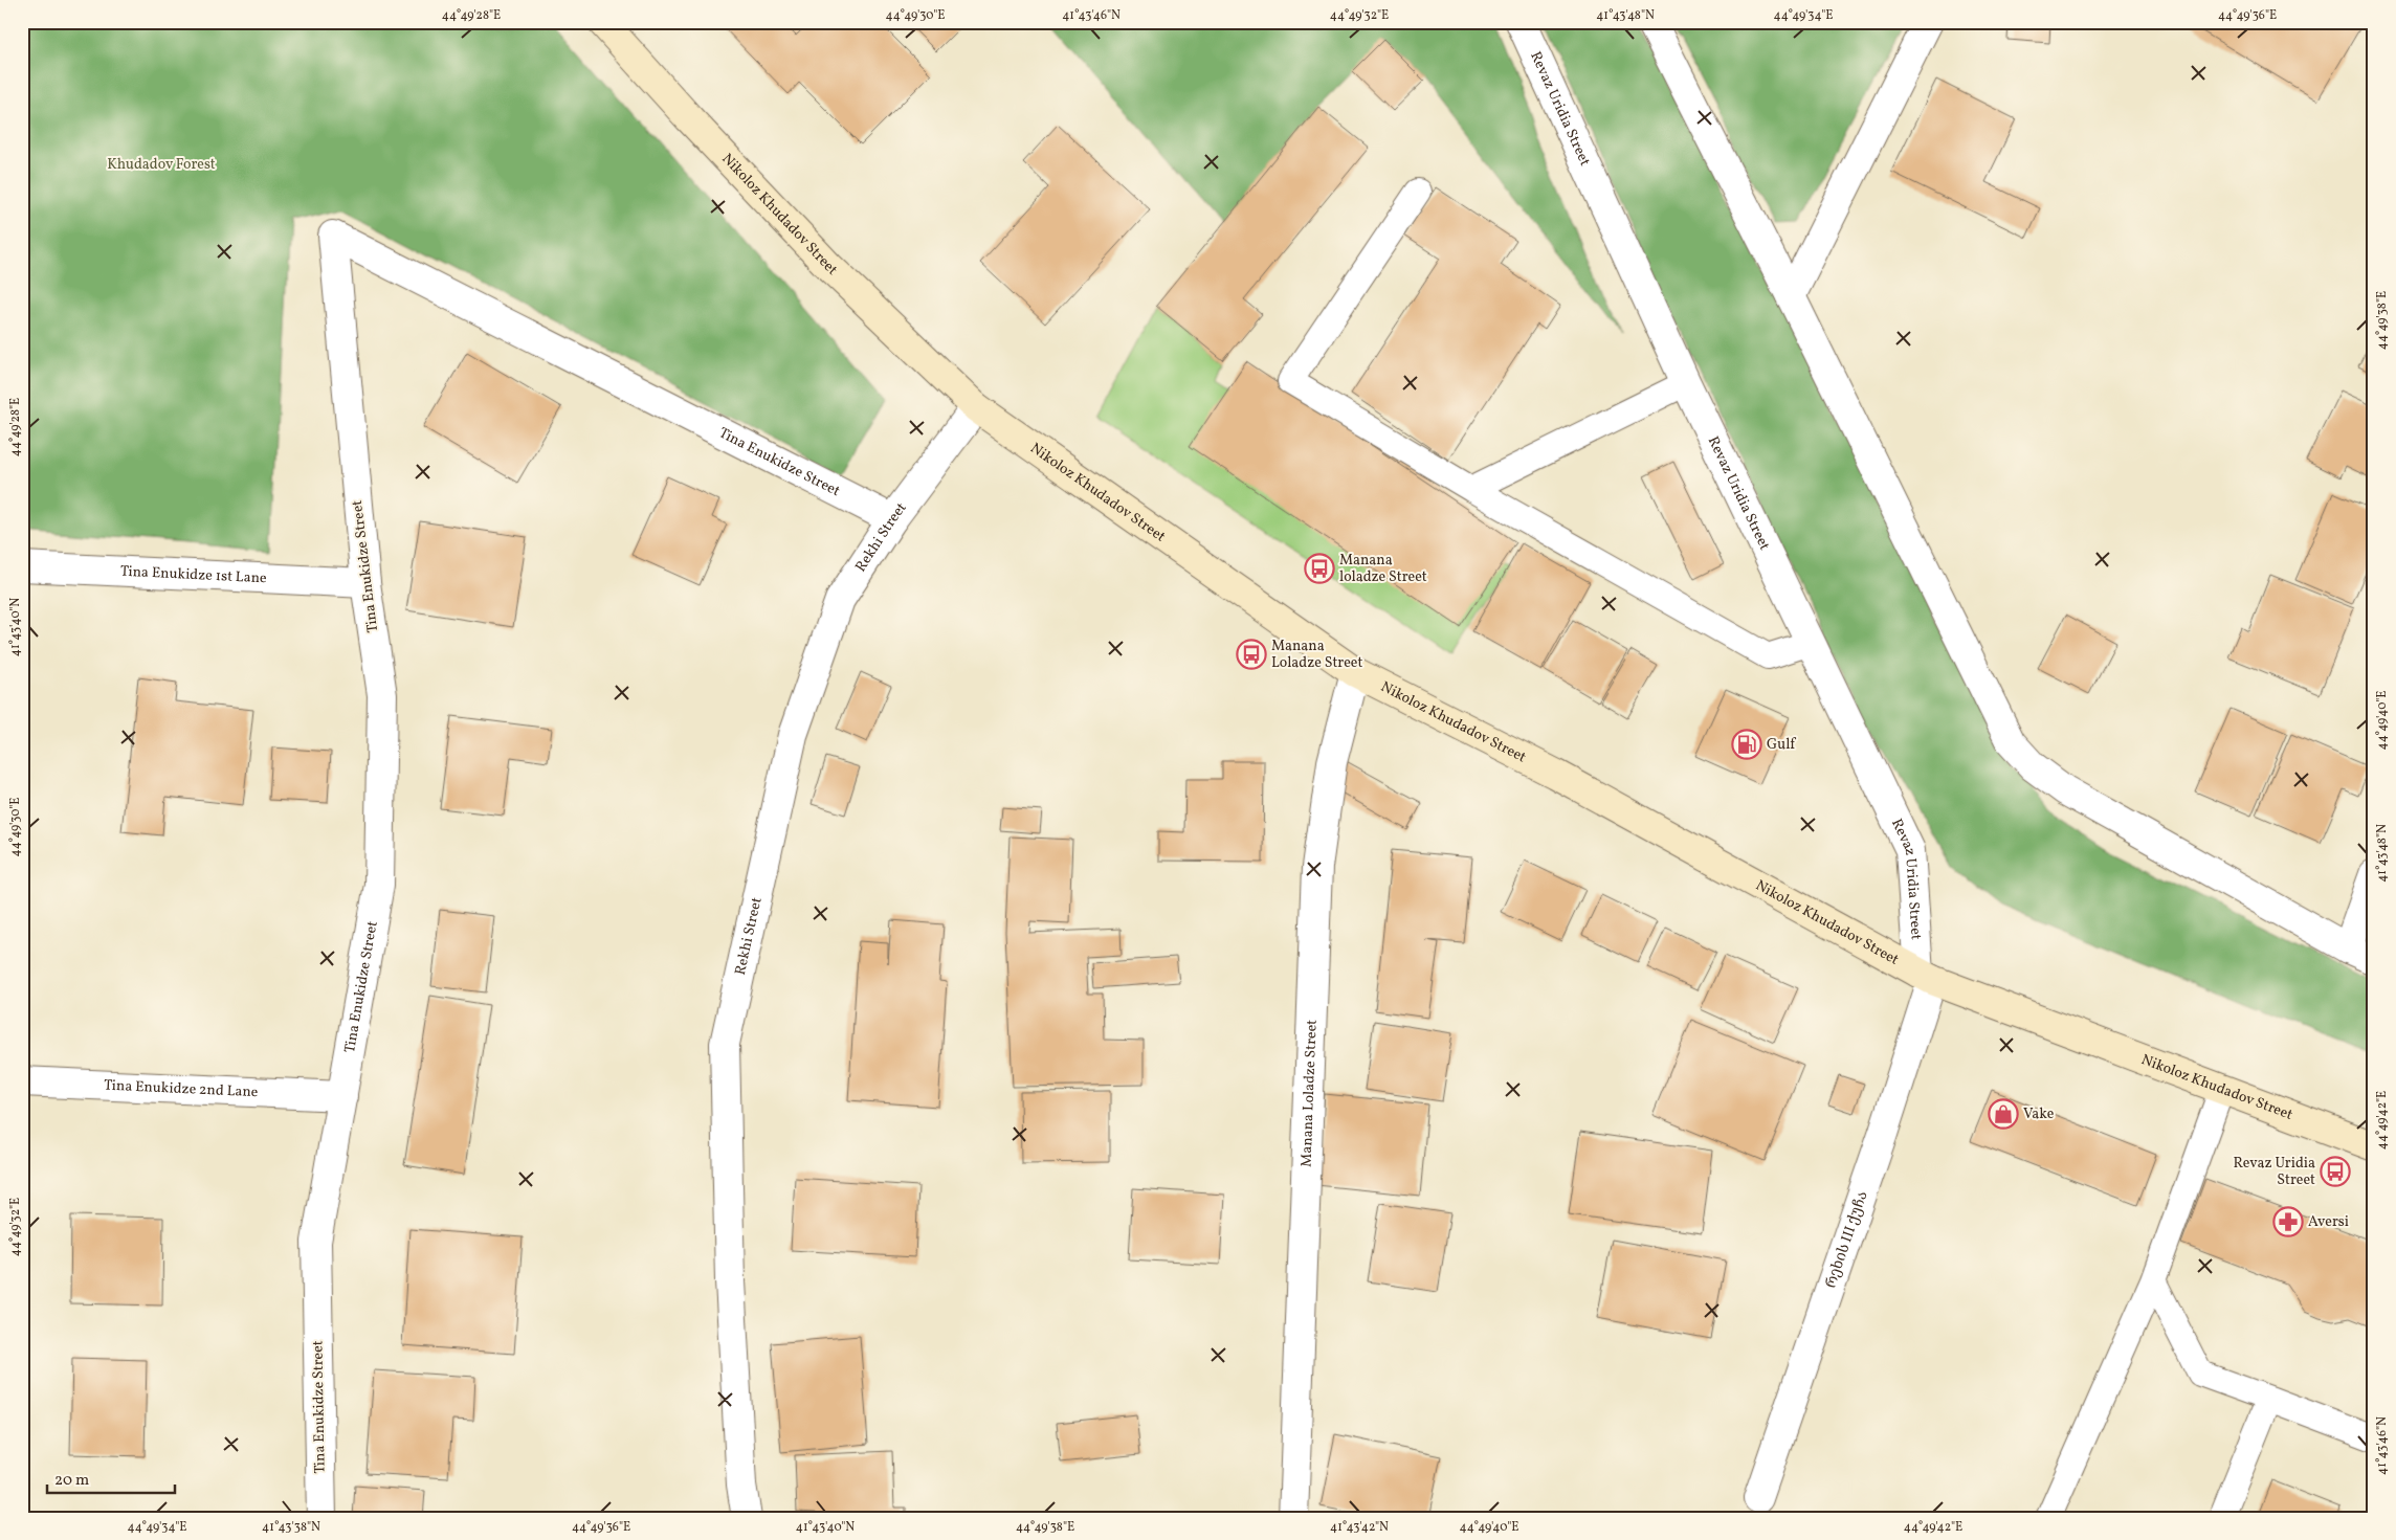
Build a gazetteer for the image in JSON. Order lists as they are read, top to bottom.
{
  "streets": {
    "main road": ["Nikoloz Khudadov Street"],
    "street": [
      "Revaz Uridia Street",
      "Tina Enukidze Street",
      "Rekhi Street",
      "Tina Enukidze 1st Lane",
      "Tina Enukidze 2nd Lane",
      "Manana Loladze Street",
      "რეხის III ქუჩა"
    ]
  },
  "crossings": [
    ["Revaz Uridia Street", "Nikoloz Khudadov Street"],
    ["Revaz Uridia Street", "რეხის III ქუჩა"],
    ["Nikoloz Khudadov Street", "Rekhi Street"],
    ["Nikoloz Khudadov Street", "Manana Loladze Street"],
    ["Nikoloz Khudadov Street", "რეხის III ქუჩა"],
    ["Tina Enukidze Street", "Rekhi Street"],
    ["Tina Enukidze Street", "Tina Enukidze 1st Lane"],
    ["Tina Enukidze Street", "Tina Enukidze 2nd Lane"]
  ],
  "parks": ["Khudadov Forest"],
  "places": {
    "bus stop": ["Manana loladze Street", "Manana Loladze Street", "Revaz Uridia Street"],
    "fuel station": ["Gulf"],
    "shop": ["Vake"],
    "pharmacy": ["Aversi"]
  },
  "scale_bar": "20 m",
  "coordinates": [
    "44°49'28\"E",
    "44°49'30\"E",
    "41°43'46\"N",
    "44°49'32\"E",
    "41°43'48\"N",
    "44°49'34\"E",
    "44°49'36\"E",
    "44°49'38\"E",
    "41°43'40\"N",
    "44°49'40\"E",
    "44°49'42\"E",
    "41°43'38\"N",
    "41°43'42\"N"
  ]
}
